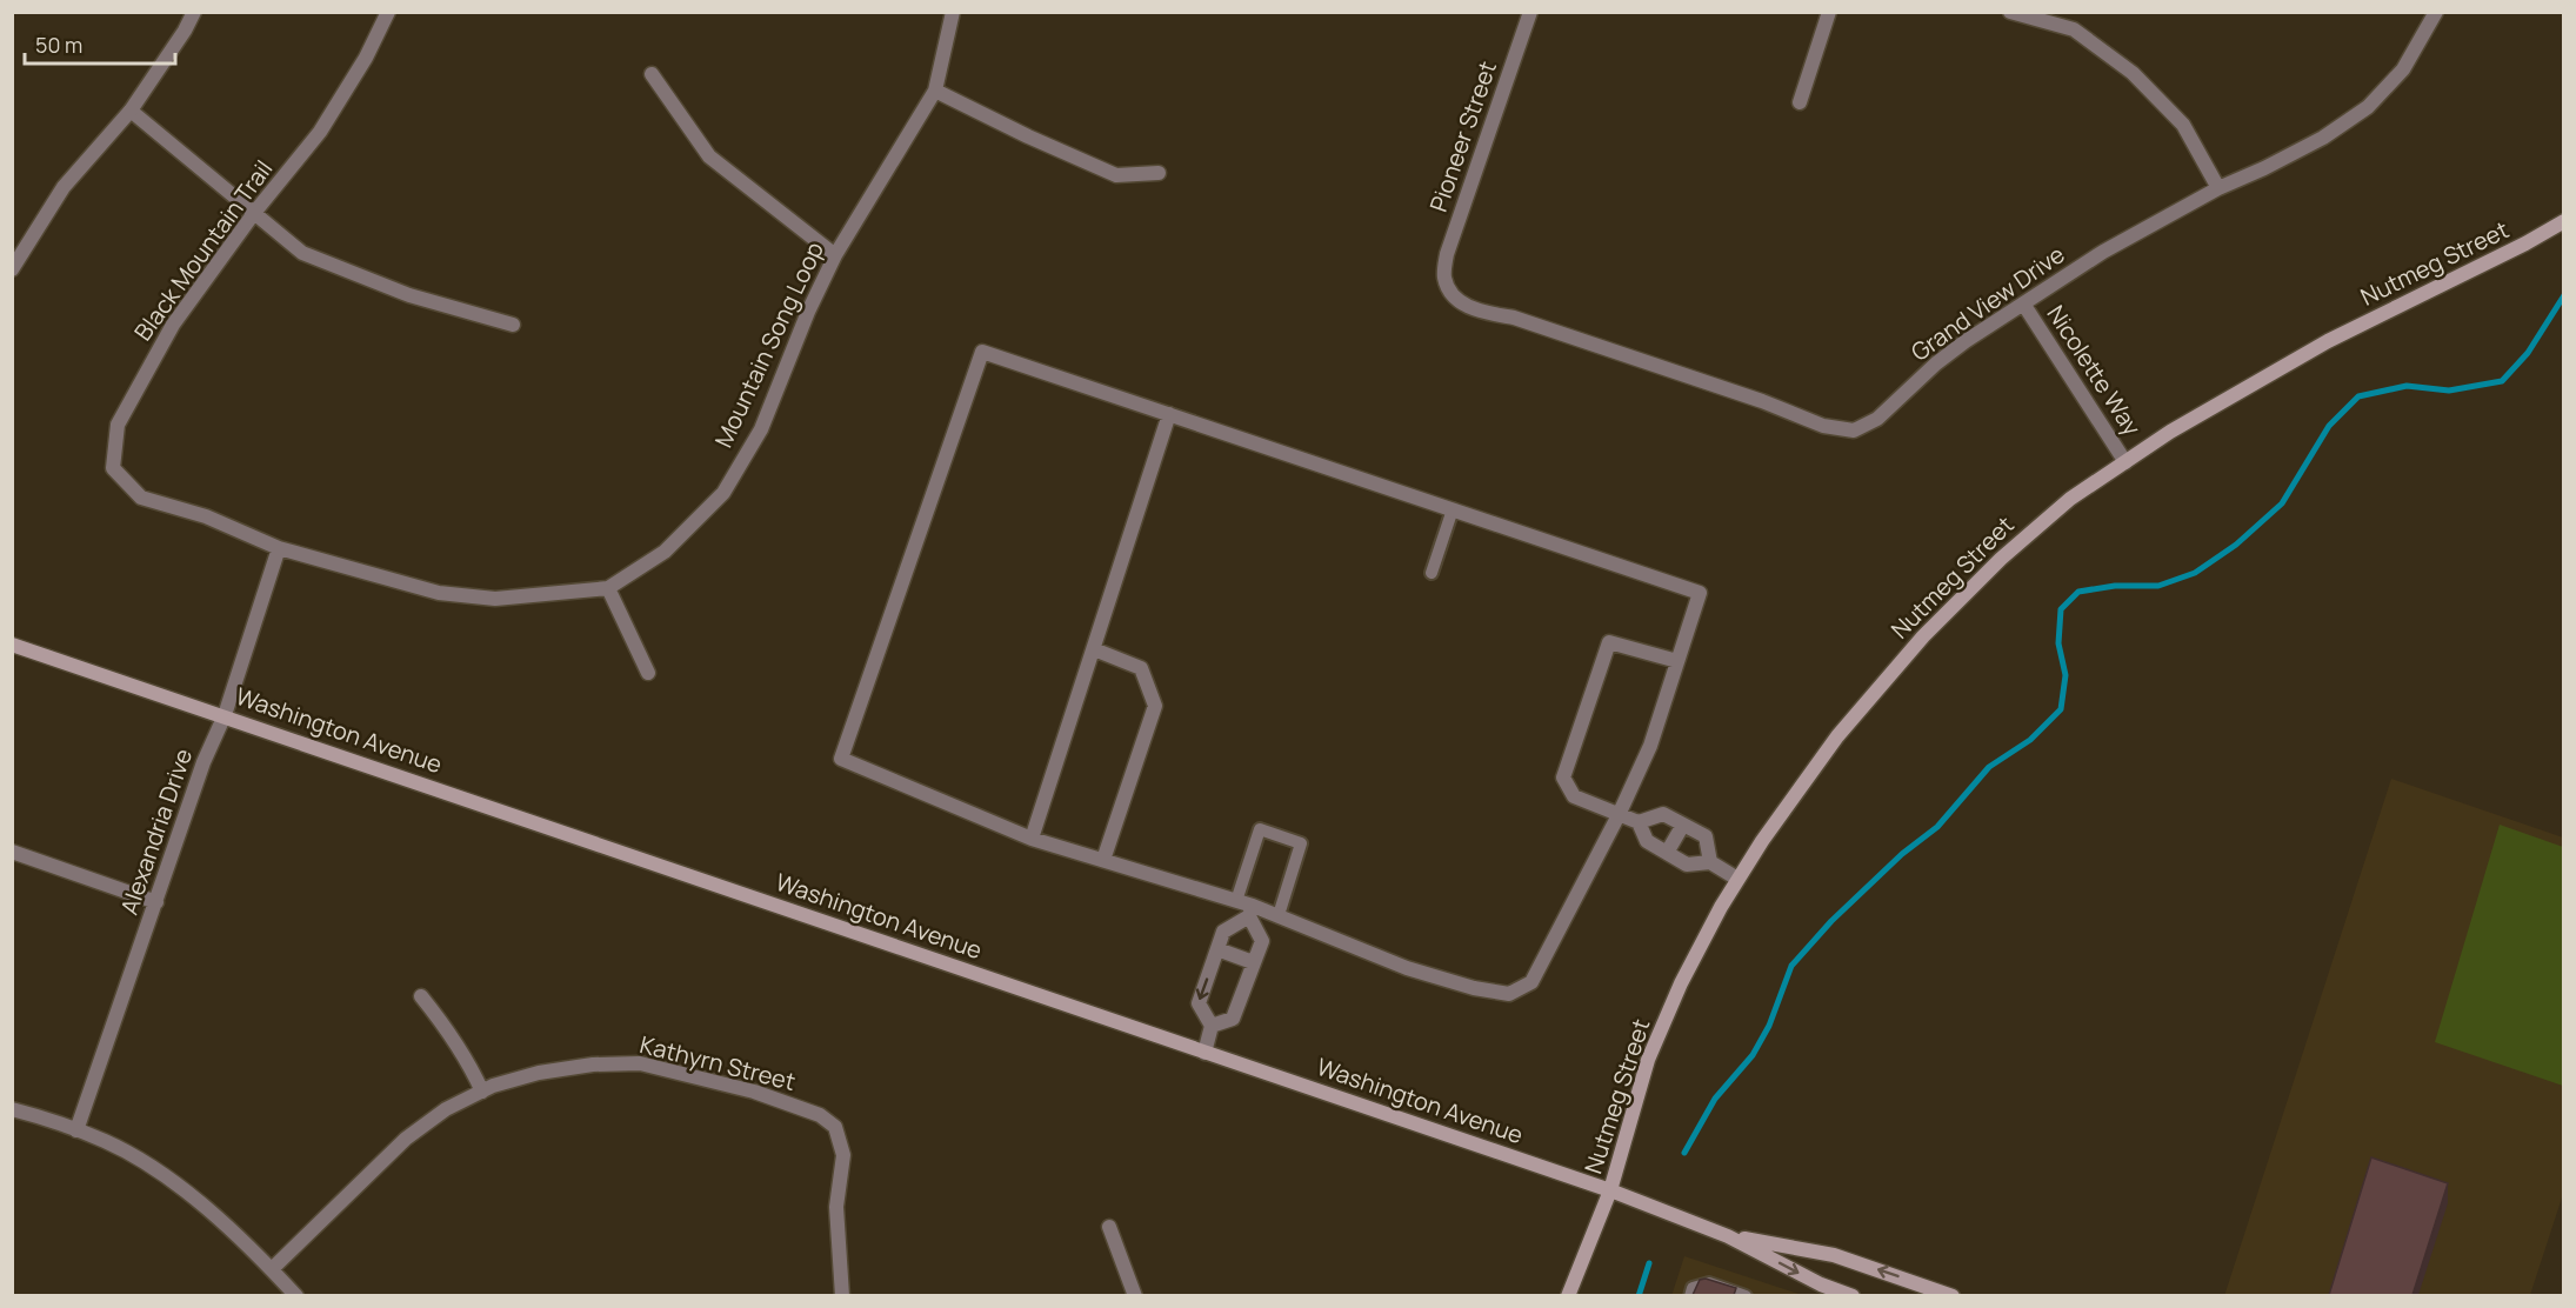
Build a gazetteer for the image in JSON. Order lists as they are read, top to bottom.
{
  "streets": {
    "main road": ["Nutmeg Street", "Washington Avenue"],
    "street": [
      "Pioneer Street",
      "Black Mountain Trail",
      "Grand View Drive",
      "Mountain Song Loop",
      "Nicolette Way",
      "Alexandria Drive",
      "Kathyrn Street"
    ]
  },
  "crossings": [
    ["Pioneer Street", "Grand View Drive"],
    ["Black Mountain Trail", "Mountain Song Loop"],
    ["Nutmeg Street", "Nicolette Way"],
    ["Nutmeg Street", "Washington Avenue"],
    ["Grand View Drive", "Nicolette Way"],
    ["Mountain Song Loop", "Alexandria Drive"],
    ["Washington Avenue", "Alexandria Drive"]
  ],
  "scale_bar": "50 m"
}
